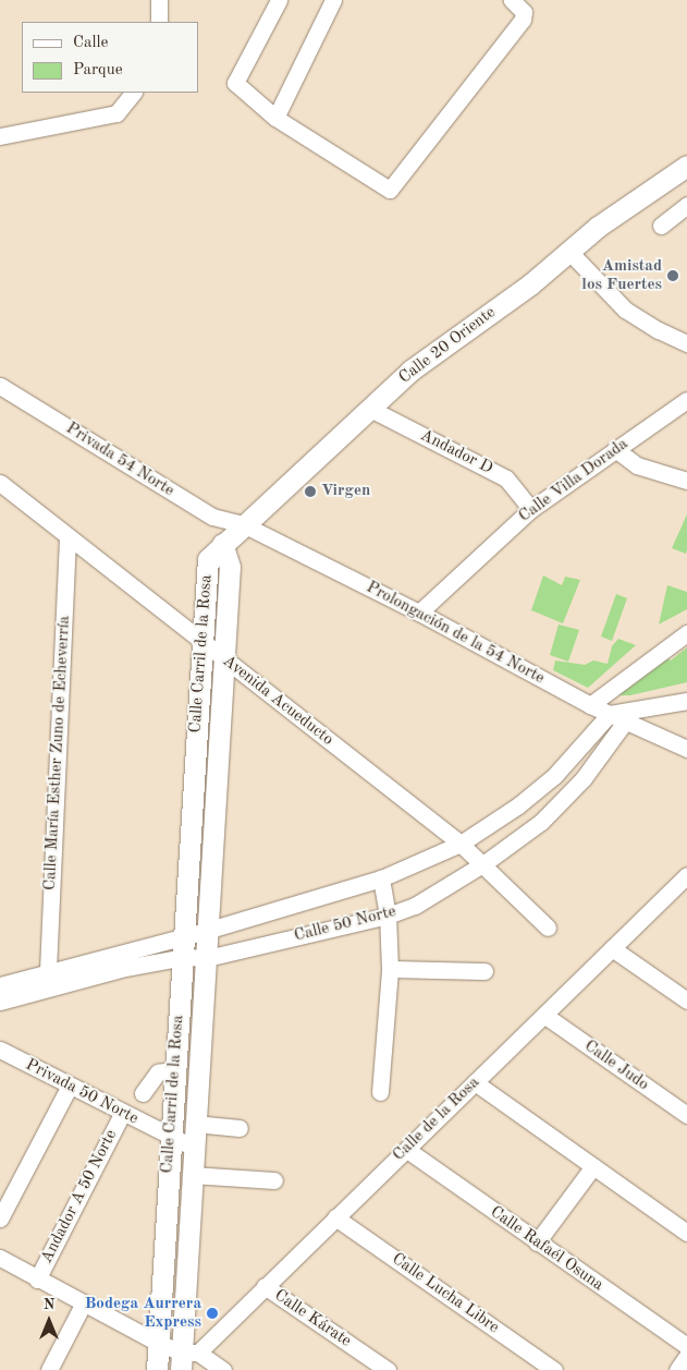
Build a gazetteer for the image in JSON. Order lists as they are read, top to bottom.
{
  "streets": {
    "main road": ["Calle 20 Oriente", "Calle Carril de la Rosa"],
    "street": [
      "Andador D",
      "Privada 54 Norte",
      "Calle Villa Dorada",
      "Prolongación de la 54 Norte",
      "Avenida Acueducto",
      "Calle María Esther Zuno de Echeverría",
      "Calle 50 Norte",
      "Calle Judo",
      "Privada 50 Norte",
      "Calle de la Rosa",
      "Andador A 50 Norte",
      "Calle Rafaél Osuna",
      "Calle Lucha Libre",
      "Calle Kárate"
    ]
  },
  "crossings": [
    ["Calle 20 Oriente", "Andador D"],
    ["Calle 20 Oriente", "Privada 54 Norte"],
    ["Calle 20 Oriente", "Prolongación de la 54 Norte"],
    ["Calle 20 Oriente", "Calle Carril de la Rosa"],
    ["Andador D", "Calle Villa Dorada"],
    ["Privada 54 Norte", "Prolongación de la 54 Norte"],
    ["Calle Villa Dorada", "Prolongación de la 54 Norte"],
    ["Prolongación de la 54 Norte", "Calle 50 Norte"],
    ["Calle Carril de la Rosa", "Avenida Acueducto"],
    ["Calle Carril de la Rosa", "Calle 50 Norte"],
    ["Calle Carril de la Rosa", "Privada 50 Norte"],
    ["Calle Carril de la Rosa", "Calle de la Rosa"],
    ["Avenida Acueducto", "Calle María Esther Zuno de Echeverría"],
    ["Avenida Acueducto", "Calle 50 Norte"],
    ["Calle María Esther Zuno de Echeverría", "Calle 50 Norte"],
    ["Calle Judo", "Calle de la Rosa"],
    ["Privada 50 Norte", "Andador A 50 Norte"],
    ["Calle de la Rosa", "Calle Rafaél Osuna"],
    ["Calle de la Rosa", "Calle Lucha Libre"],
    ["Calle de la Rosa", "Calle Kárate"]
  ],
  "places": ["Amistad los Fuertes", "Virgen", "Bodega Aurrera Express"],
  "legend": ["Calle", "Parque"],
  "north": "top"
}
